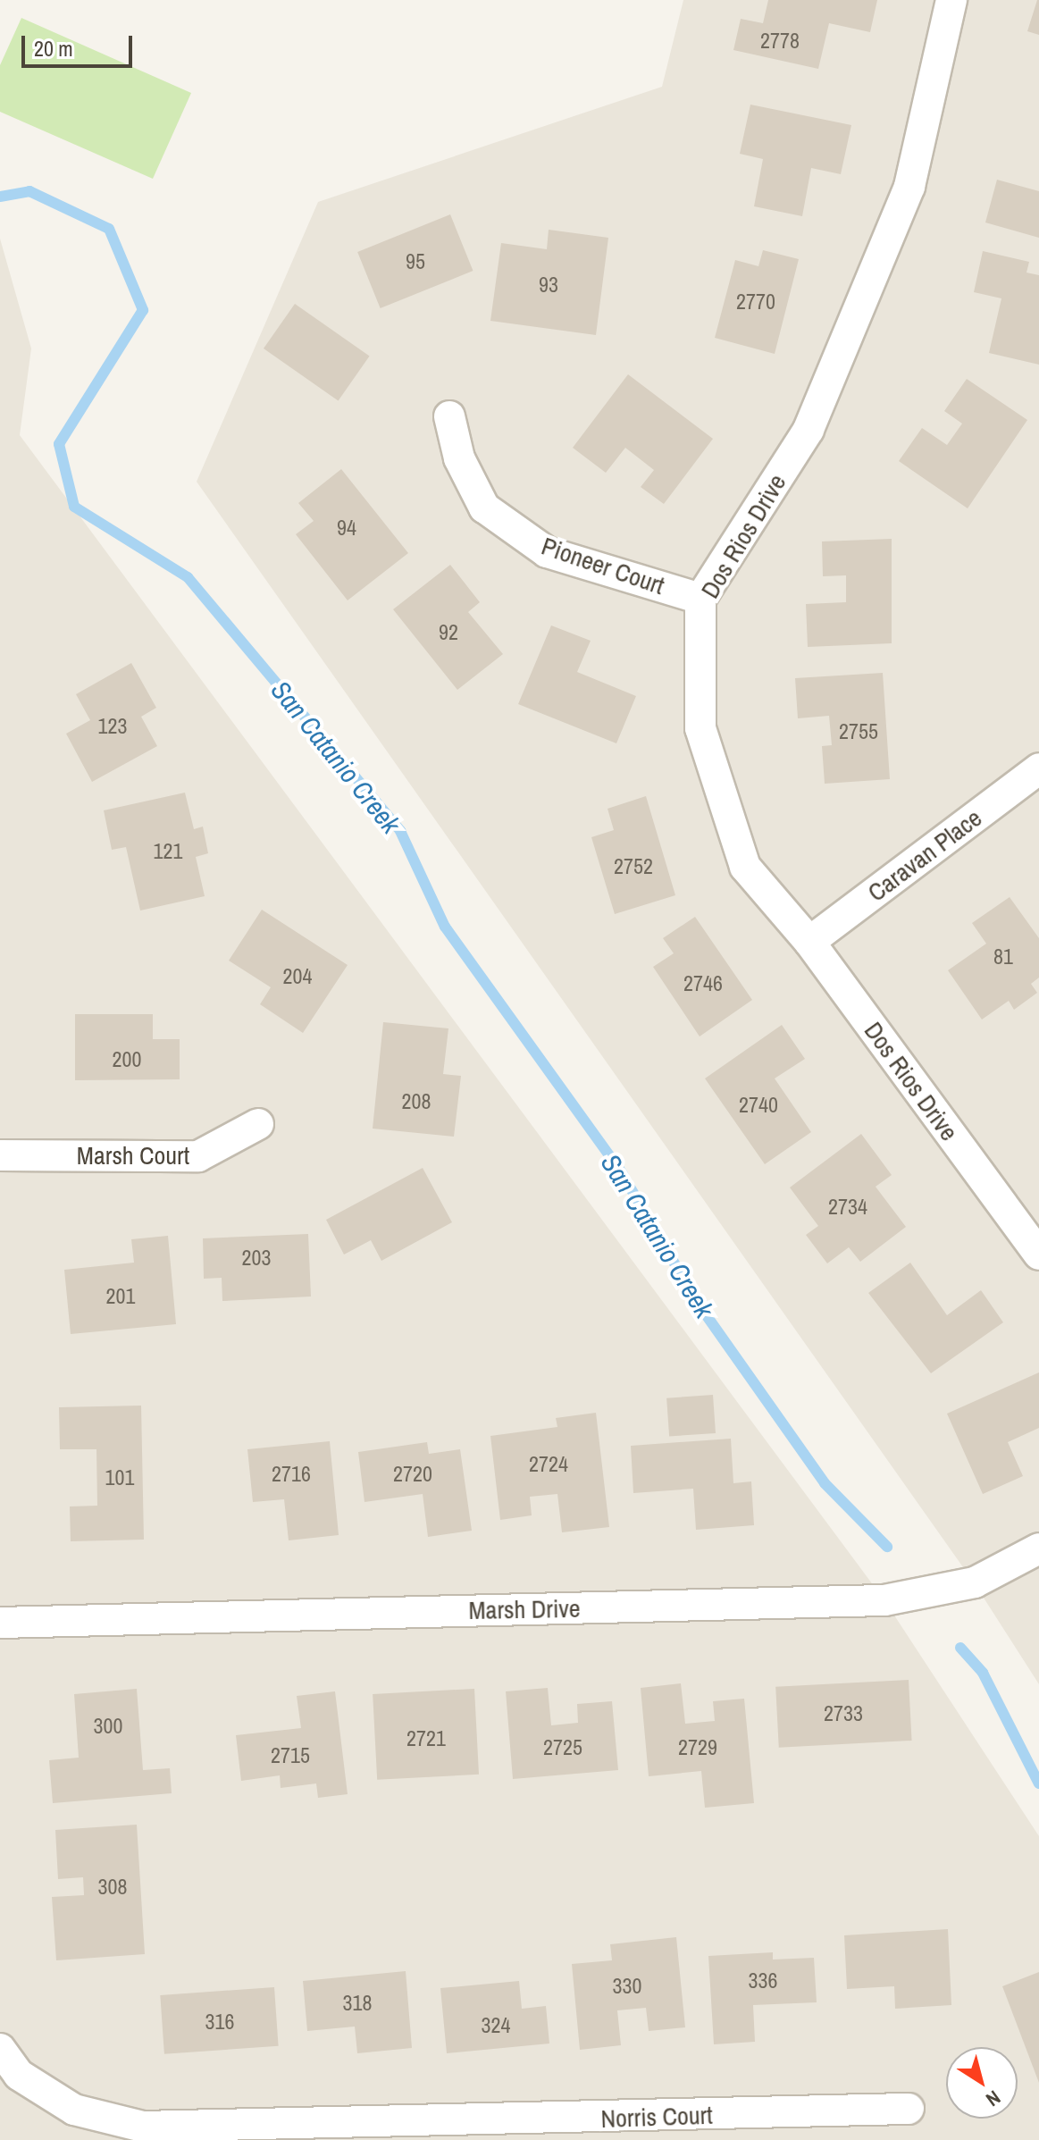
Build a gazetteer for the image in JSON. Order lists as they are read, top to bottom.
{
  "streets": {
    "street": [
      "Dos Rios Drive",
      "Pioneer Court",
      "Caravan Place",
      "Marsh Court",
      "Marsh Drive",
      "Norris Court"
    ]
  },
  "crossings": [
    ["Dos Rios Drive", "Pioneer Court"],
    ["Dos Rios Drive", "Caravan Place"]
  ],
  "water": ["San Catanio Creek"],
  "house_numbers": [
    "2778",
    "95",
    "93",
    "2770",
    "94",
    "92",
    "123",
    "2755",
    "121",
    "2752",
    "81",
    "204",
    "2746",
    "200",
    "208",
    "2740",
    "2734",
    "203",
    "201",
    "2724",
    "2716",
    "2720",
    "101",
    "2733",
    "300",
    "2721",
    "2725",
    "2729",
    "2715",
    "308",
    "336",
    "330",
    "318",
    "316",
    "324"
  ],
  "scale_bar": "20 m",
  "north": "bottom right"
}
